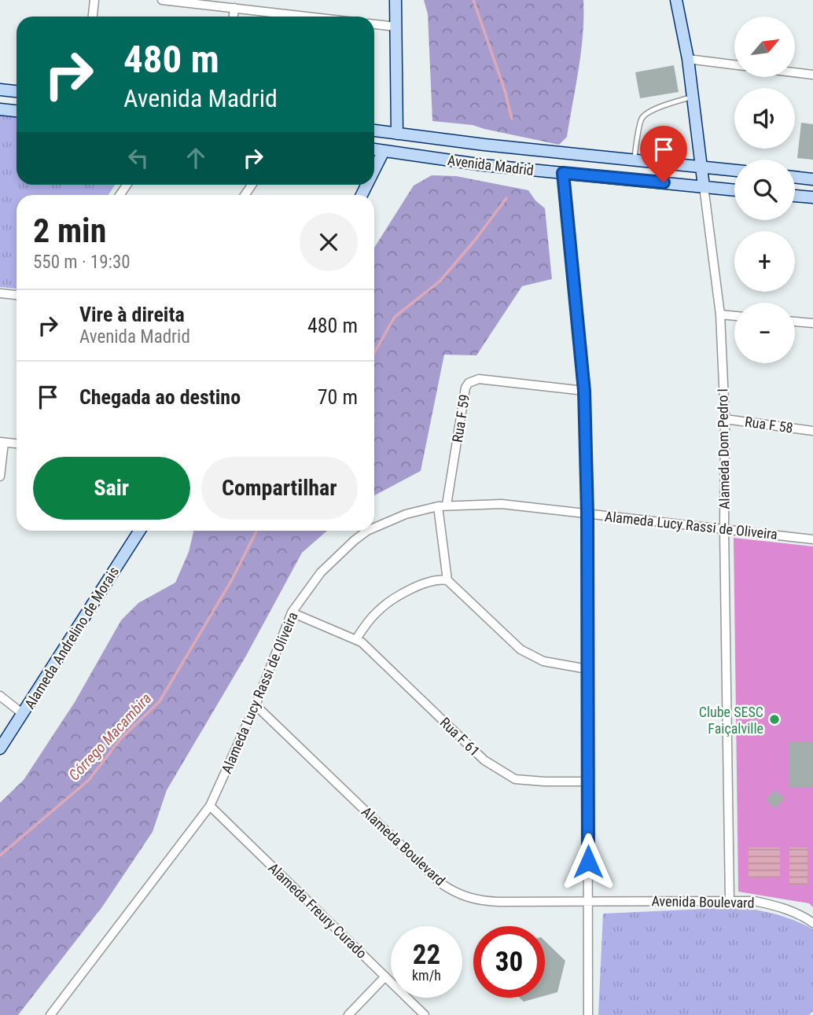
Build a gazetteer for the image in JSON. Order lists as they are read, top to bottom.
{
  "streets": {
    "main road": ["Avenida Madrid", "Alameda Dom Pedro I", "Alameda Andrelino de Morais"],
    "street": [
      "Rua F 59",
      "Rua F 58",
      "Alameda Lucy Rassi de Oliveira",
      "Rua F 61",
      "Alameda Boulevard",
      "Avenida Boulevard",
      "Alameda Freury Curado"
    ]
  },
  "crossings": [
    ["Avenida Madrid", "Alameda Dom Pedro I"],
    ["Rua F 59", "Alameda Lucy Rassi de Oliveira"],
    ["Rua F 58", "Alameda Dom Pedro I"],
    ["Alameda Dom Pedro I", "Alameda Lucy Rassi de Oliveira"],
    ["Alameda Dom Pedro I", "Avenida Boulevard"],
    ["Alameda Lucy Rassi de Oliveira", "Rua F 61"],
    ["Alameda Lucy Rassi de Oliveira", "Alameda Boulevard"],
    ["Alameda Lucy Rassi de Oliveira", "Alameda Freury Curado"],
    ["Alameda Boulevard", "Avenida Boulevard"]
  ],
  "water": ["Córrego Macambira"],
  "places": ["Clube SESC Faiçalville"],
  "north": "top right",
  "page": {
    "map_buttons": ["+", "−"],
    "turn": ["480 m", "Avenida Madrid"],
    "heading": ["2 min", "550 m · 19:30"],
    "list": [
      {
        "name": "Vire à direita",
        "note": "Avenida Madrid",
        "value": "480 m"
      },
      {
        "name": "Chegada ao destino",
        "value": "70 m"
      }
    ],
    "buttons": ["Sair", "Compartilhar"],
    "speed": "22 km/h",
    "limit": "30"
  }
}
